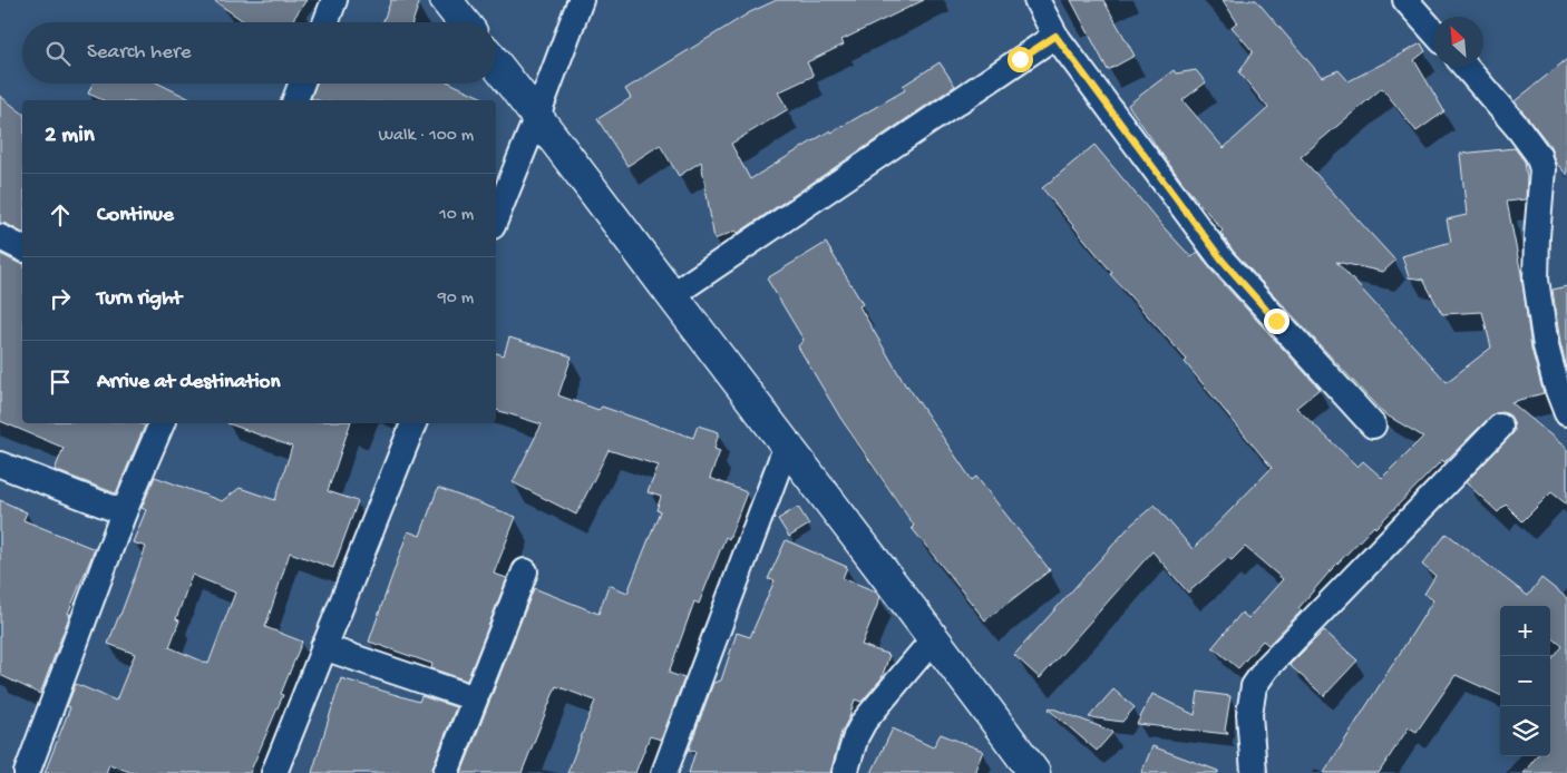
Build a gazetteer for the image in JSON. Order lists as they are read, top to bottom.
{
  "north": "top left",
  "page": {
    "search": "Search here",
    "heading": ["2 min", "Walk · 100 m"],
    "list": [
      ["Continue", "10 m"],
      ["Turn right", "90 m"],
      "Arrive at destination"
    ],
    "map_buttons": ["+", "−"]
  }
}
